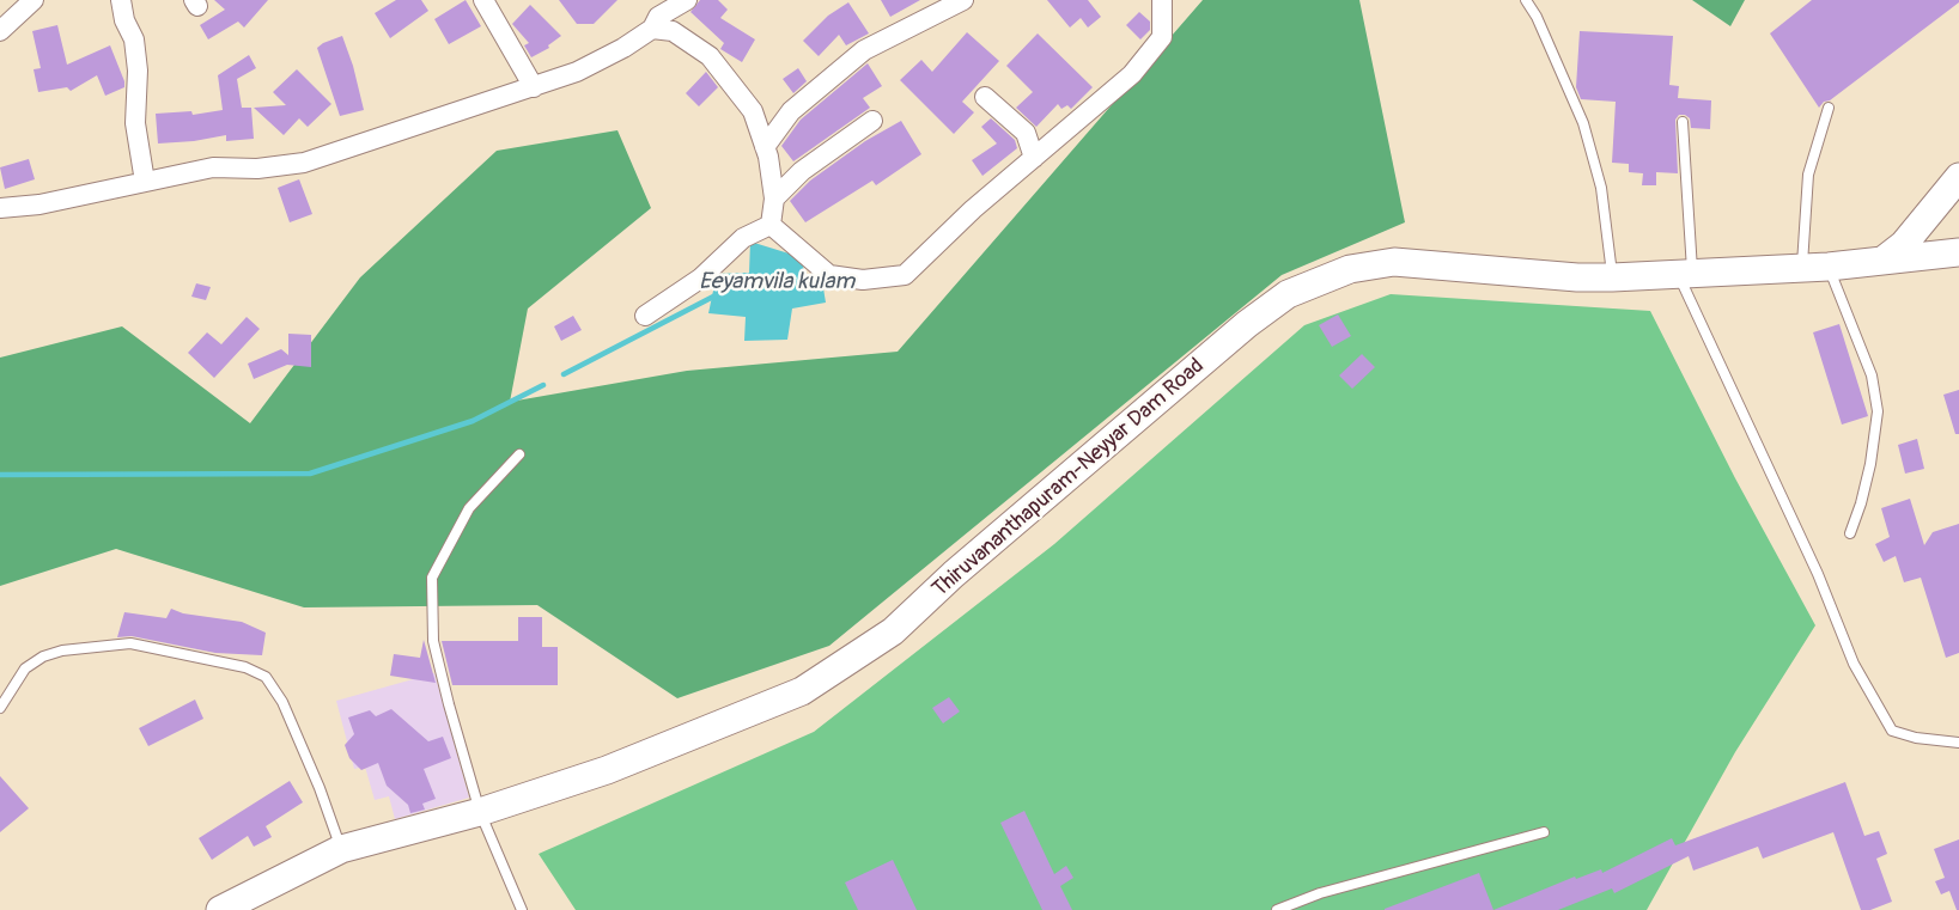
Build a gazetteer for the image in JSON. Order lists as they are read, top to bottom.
{
  "streets": {
    "main road": ["Thiruvananthapuram-Neyyar Dam Road"]
  },
  "water": ["Eeyamvila kulam"]
}
